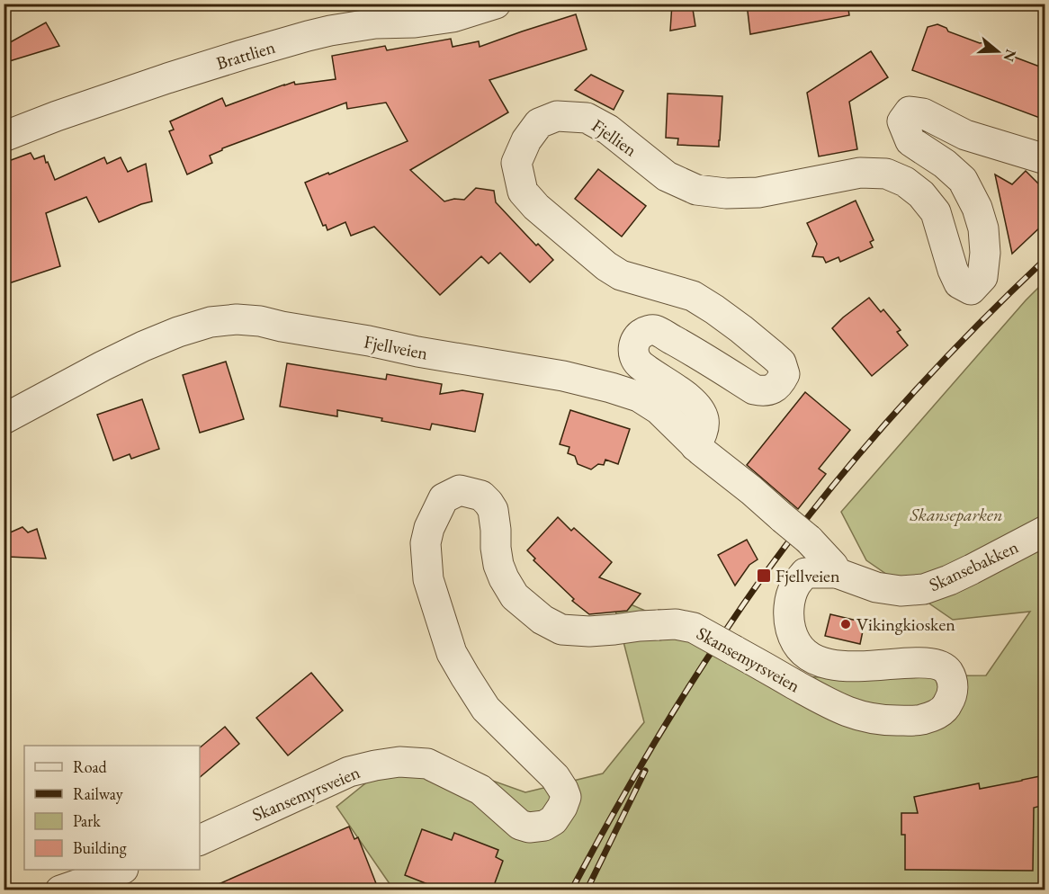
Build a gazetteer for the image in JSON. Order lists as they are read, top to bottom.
{
  "streets": {
    "street": [
      "Brattlien",
      "Fjellien",
      "Fjellveien",
      "Skansebakken",
      "Skansemyrsveien"
    ]
  },
  "crossings": [
    ["Fjellien", "Fjellveien"],
    ["Fjellveien", "Skansebakken"],
    ["Fjellveien", "Skansemyrsveien"],
    ["Skansebakken", "Skansemyrsveien"]
  ],
  "parks": ["Skanseparken"],
  "places": {
    "transit": ["Fjellveien"],
    "other": ["Vikingkiosken"]
  },
  "legend": [
    "Road",
    "Railway",
    "Park",
    "Building"
  ],
  "north": "right"
}
